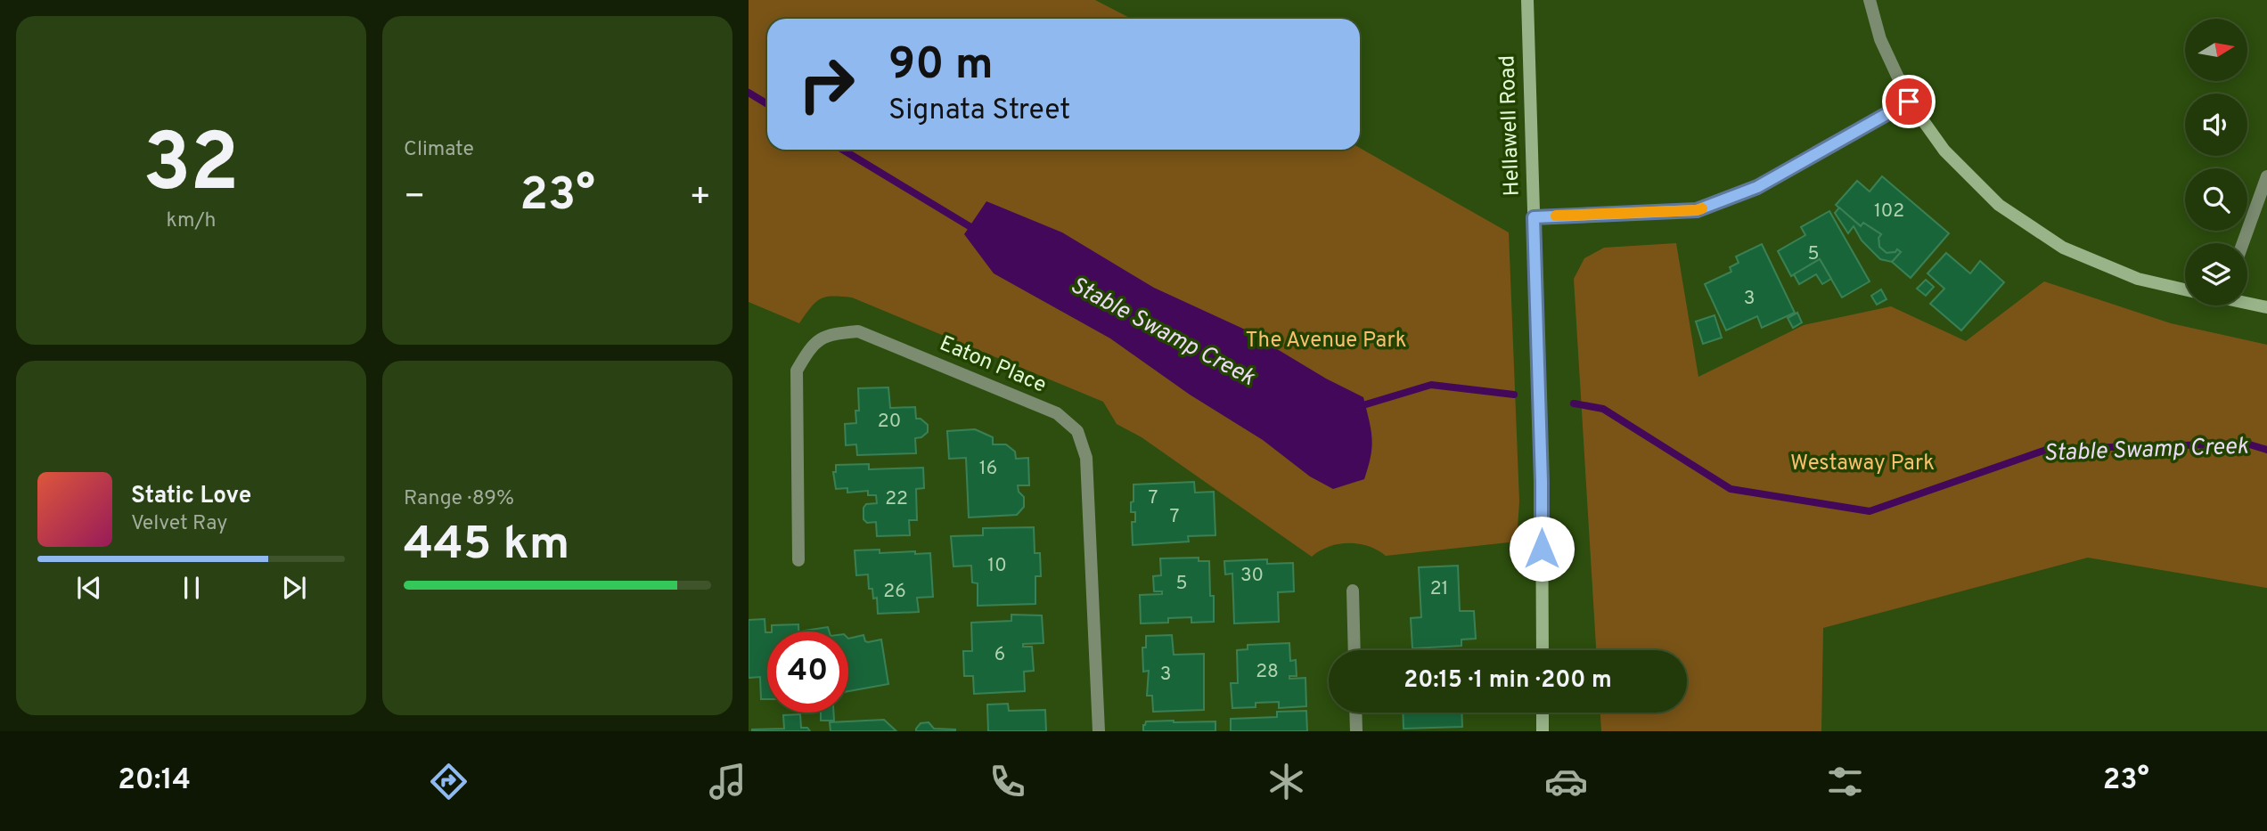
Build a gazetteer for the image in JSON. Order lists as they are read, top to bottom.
{
  "streets": {
    "street": ["Hellawell Road", "Eaton Place"]
  },
  "water": ["Stable Swamp Creek"],
  "parks": ["The Avenue Park", "Westaway Park"],
  "house_numbers": [
    "102",
    "5",
    "3",
    "20",
    "16",
    "7",
    "22",
    "7",
    "10",
    "30",
    "5",
    "21",
    "26",
    "6",
    "28",
    "3"
  ],
  "north": "right",
  "page": {
    "tile": [
      ["32", "km/h"],
      "Climate",
      ["Range · 89%", "445 km"]
    ],
    "turn": ["90 m", "Signata Street"],
    "heat": ["−", "23°", "+"],
    "song": ["Static Love", "Velvet Ray"],
    "limit": "40",
    "trip": "20:15 · 1 min · 200 m",
    "tabs": ["20:14", "23°"]
  }
}
